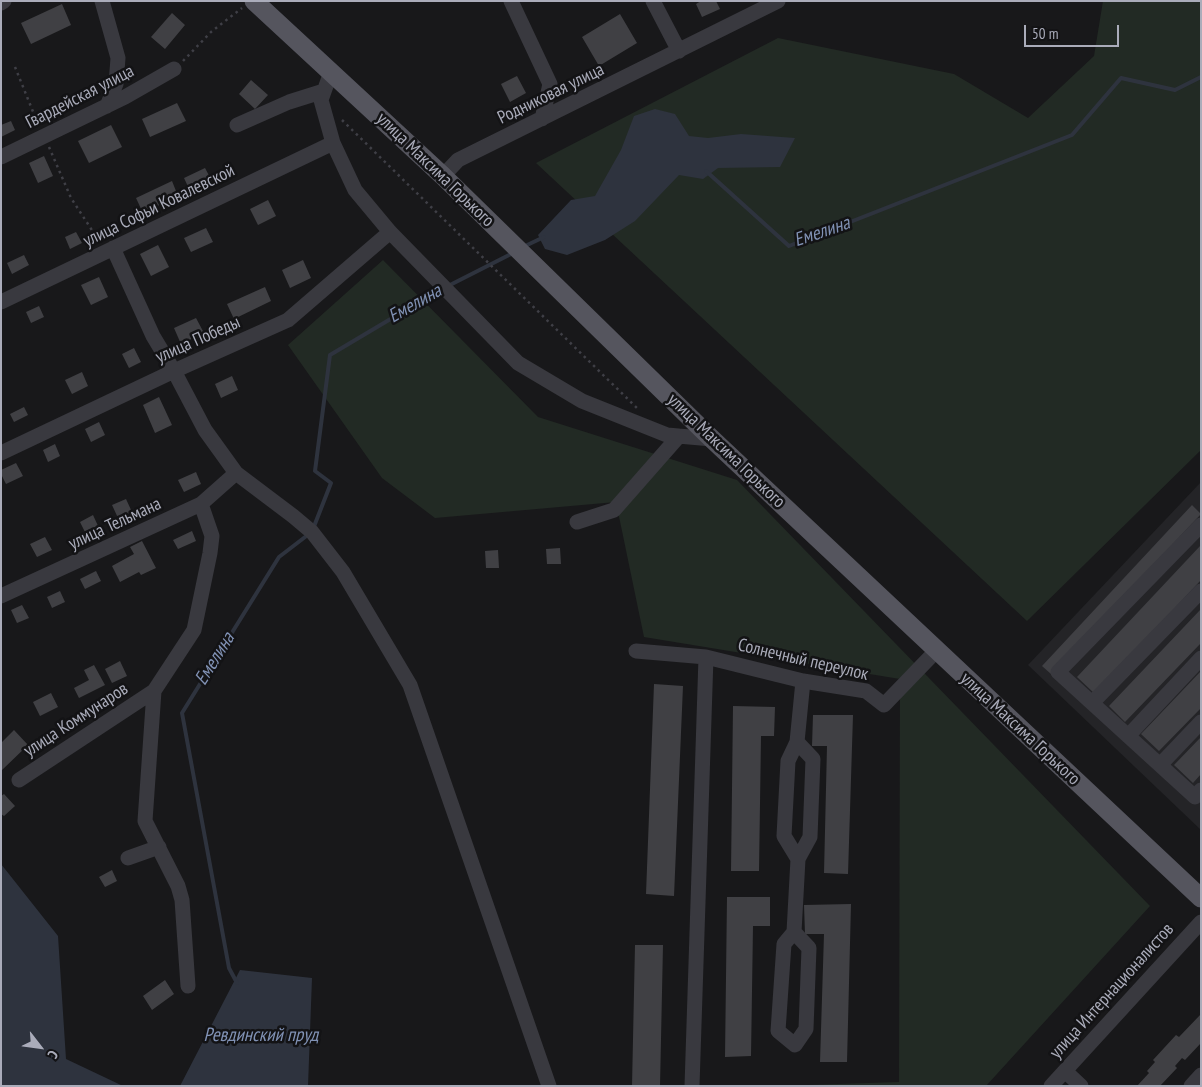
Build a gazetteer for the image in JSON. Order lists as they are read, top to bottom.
{
  "streets": {
    "main road": ["улица Максима Горького"],
    "street": [
      "Родниковая улица",
      "Гвардейская улица",
      "улица Софьи Ковалевской",
      "улица Победы",
      "улица Тельмана",
      "Солнечный переулок",
      "улица Коммунаров",
      "улица Интернационалистов"
    ]
  },
  "crossings": [
    ["Родниковая улица", "улица Максима Горького"],
    ["улица Максима Горького", "Солнечный переулок"]
  ],
  "water": ["Емелина", "Ревдинский пруд"],
  "scale_bar": "50 m",
  "north": "bottom right"
}
